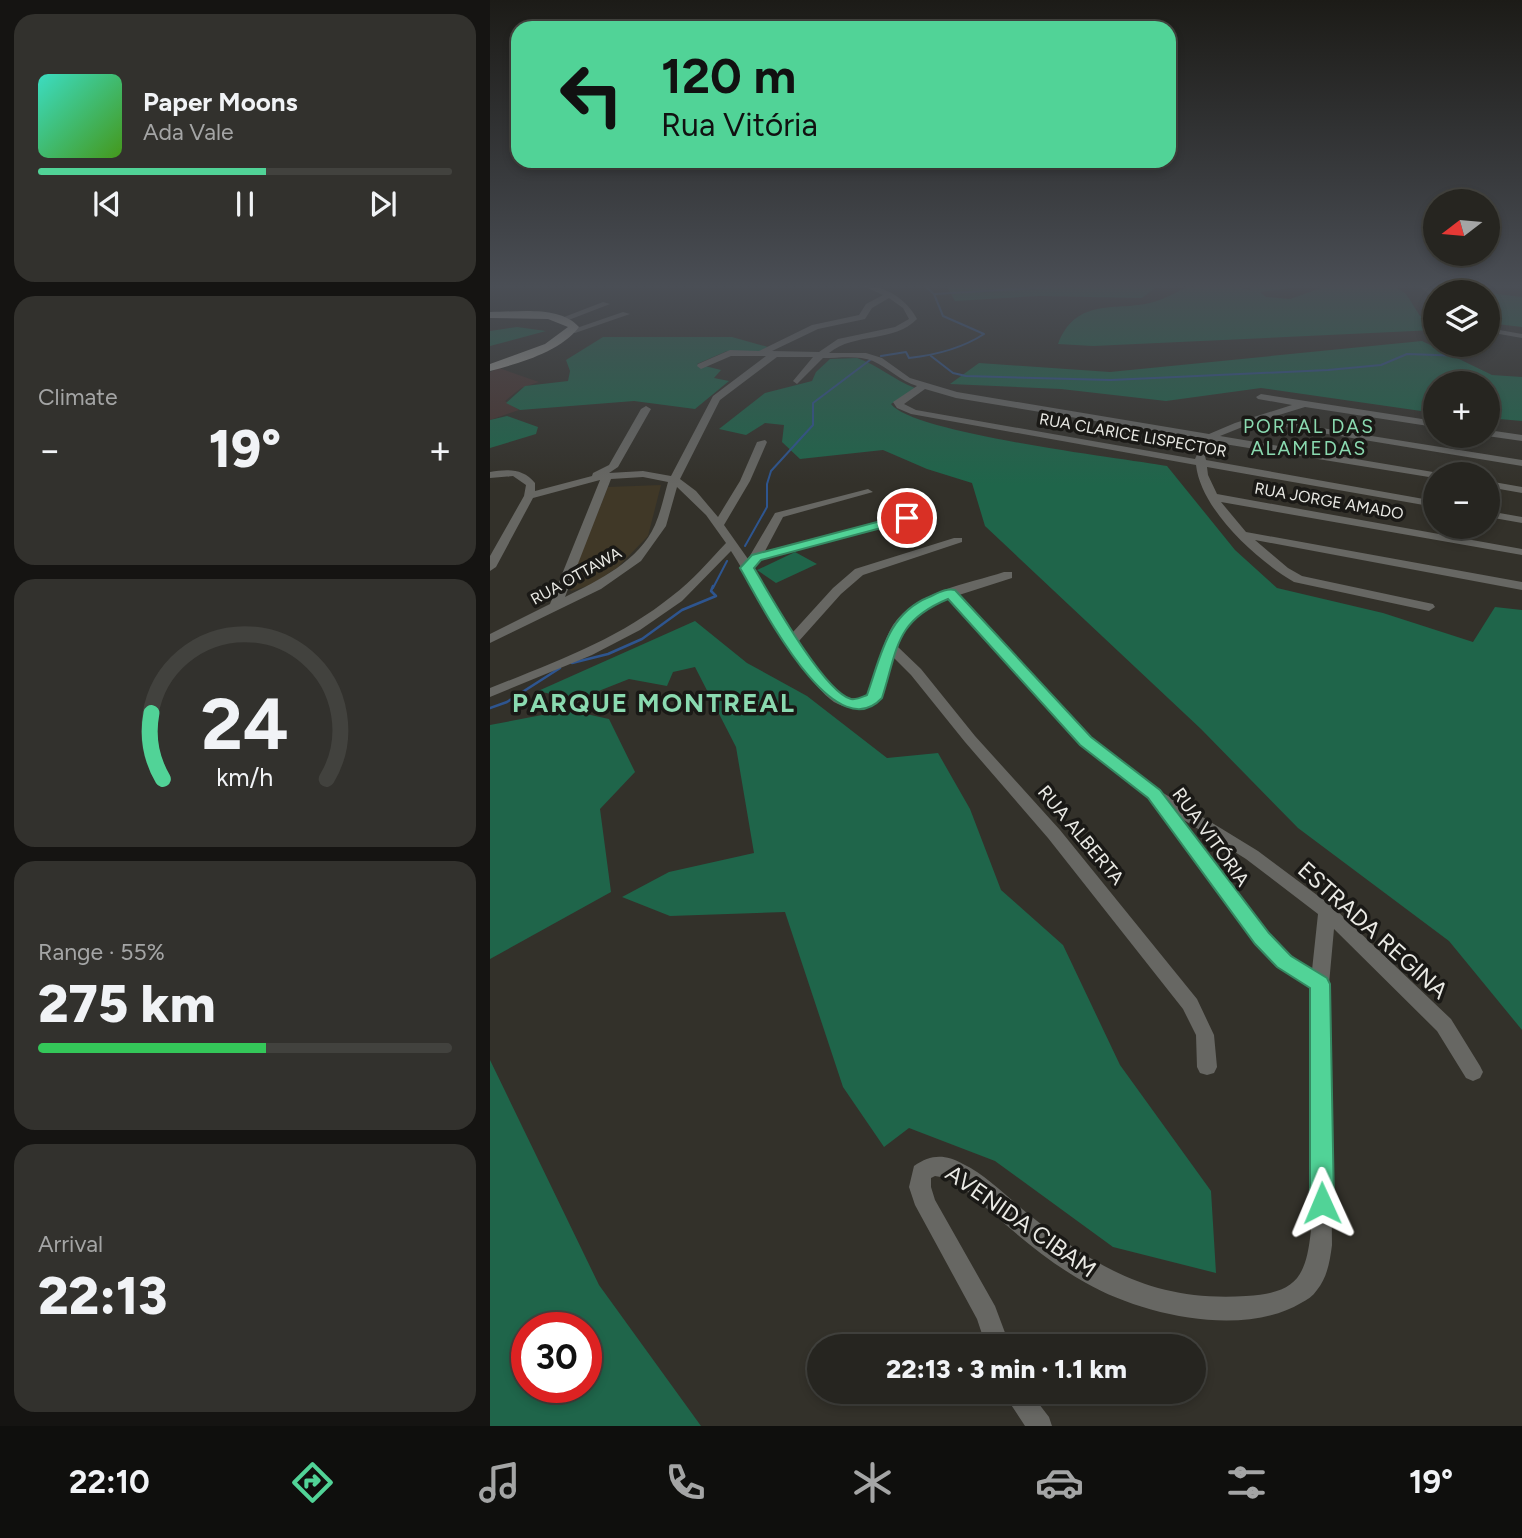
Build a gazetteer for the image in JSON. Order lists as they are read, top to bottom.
{
  "streets": {
    "street": [
      "RUA CLARICE LISPECTOR",
      "RUA JORGE AMADO",
      "RUA OTTAWA",
      "RUA ALBERTA",
      "RUA VITÓRIA",
      "ESTRADA REGINA",
      "AVENIDA CIBAM"
    ]
  },
  "crossings": [
    ["RUA VITÓRIA", "ESTRADA REGINA"],
    ["RUA VITÓRIA", "AVENIDA CIBAM"],
    ["ESTRADA REGINA", "AVENIDA CIBAM"]
  ],
  "districts": ["PORTAL DAS ALAMEDAS", "PARQUE MONTREAL"],
  "north": "left",
  "page": {
    "turn": ["120 m", "Rua Vitória"],
    "song": ["Paper Moons", "Ada Vale"],
    "map_buttons": ["+", "−"],
    "tile": [
      "Climate",
      ["Range · 55%", "275 km"],
      ["Arrival", "22:13"]
    ],
    "heat": ["−", "19°", "+"],
    "limit": "30",
    "trip": "22:13 · 3 min · 1.1 km",
    "tabs": ["22:10", "19°"],
    "gauge": ["24", "km/h"]
  }
}
